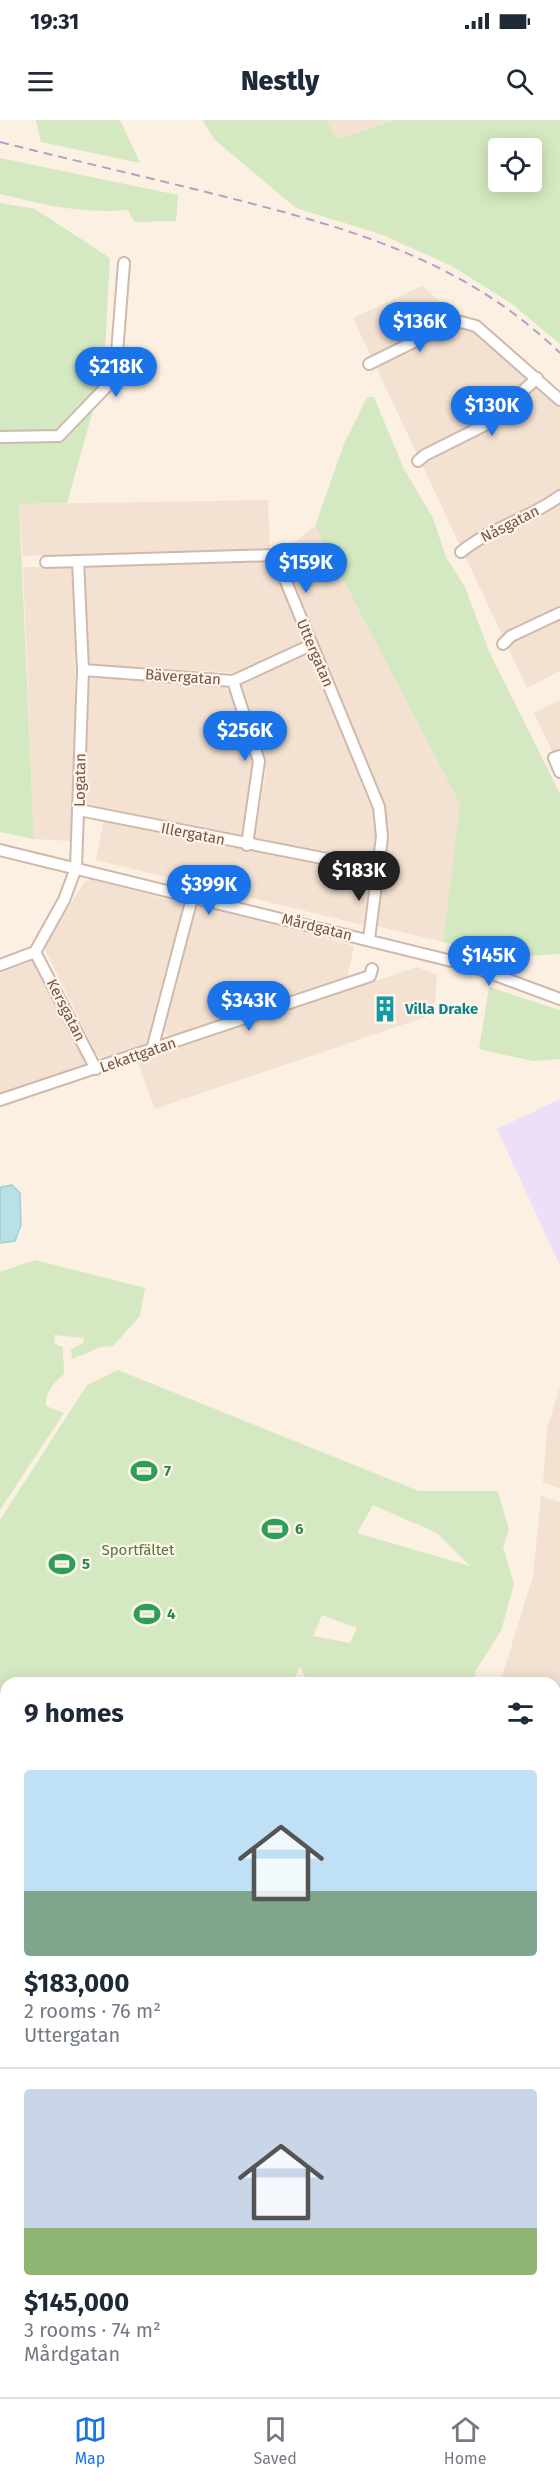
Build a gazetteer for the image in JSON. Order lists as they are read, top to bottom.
{
  "streets": {
    "street": [
      "Nåsgatan",
      "Uttergatan",
      "Bävergatan",
      "Logatan",
      "Illergatan",
      "Mårdgatan",
      "Kersgatan",
      "Lekattgatan"
    ]
  },
  "crossings": [
    ["Uttergatan", "Bävergatan"],
    ["Uttergatan", "Logatan"],
    ["Uttergatan", "Illergatan"],
    ["Uttergatan", "Mårdgatan"],
    ["Bävergatan", "Logatan"],
    ["Logatan", "Illergatan"],
    ["Logatan", "Mårdgatan"],
    ["Logatan", "Kersgatan"],
    ["Kersgatan", "Lekattgatan"]
  ],
  "parks": ["Sportfältet"],
  "places": {
    "building": ["Villa Drake"],
    "sports": [
      "7",
      "6",
      "5",
      "4"
    ]
  },
  "page": {
    "status": "19:31",
    "header": "Nestly",
    "price": [
      "$136K",
      "$218K",
      "$130K",
      "$159K",
      "$256K",
      "$183K",
      "$399K",
      "$145K",
      "$343K"
    ],
    "heading": "9 homes",
    "list": [
      {
        "name": "$183,000",
        "note": "2 rooms · 76 m² · Uttergatan"
      },
      {
        "name": "$145,000",
        "note": "3 rooms · 74 m² · Mårdgatan"
      }
    ],
    "tabs": ["Map", "Saved", "Home"]
  }
}
